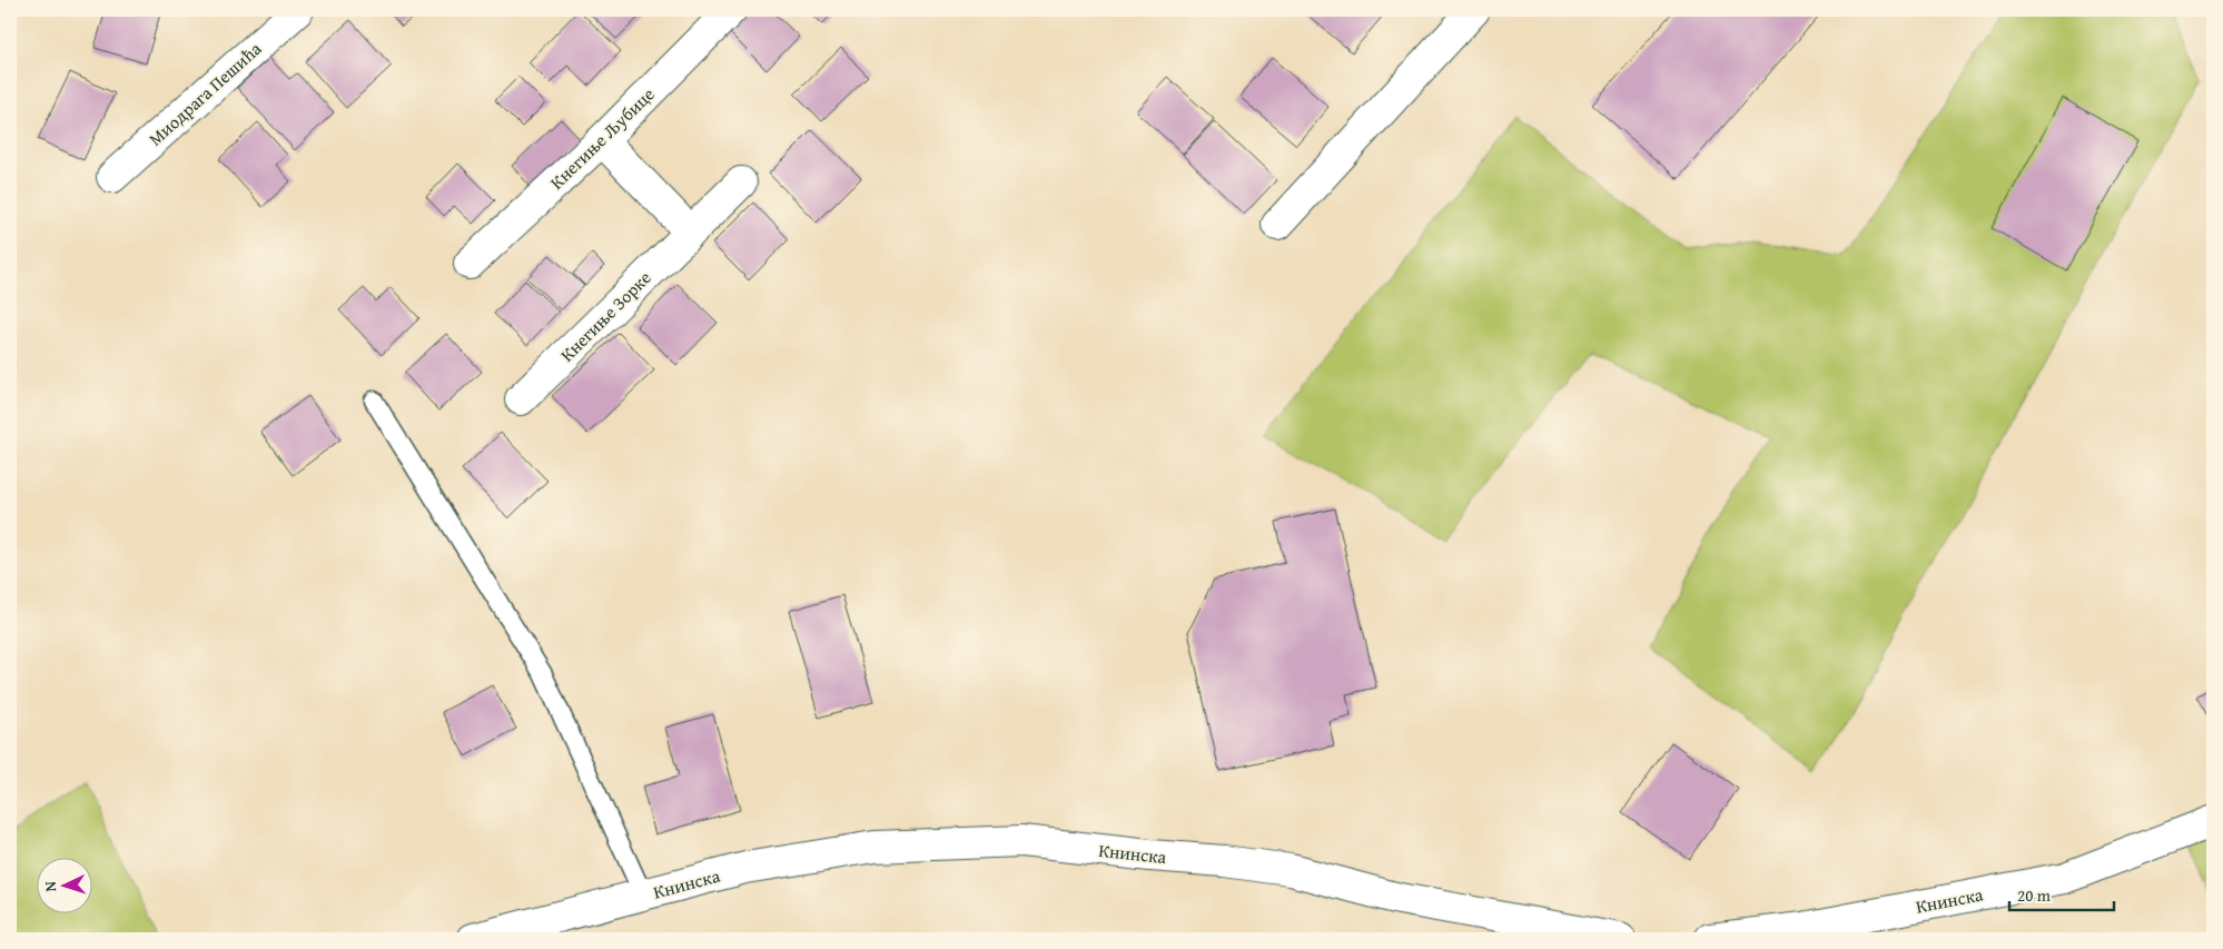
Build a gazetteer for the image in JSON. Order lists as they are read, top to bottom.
{
  "streets": {
    "street": [
      "Миодрага Пешића",
      "Кнегиње Љубице",
      "Кнегиње Зорке",
      "Книнска"
    ]
  },
  "scale_bar": "20 m",
  "north": "left"
}
